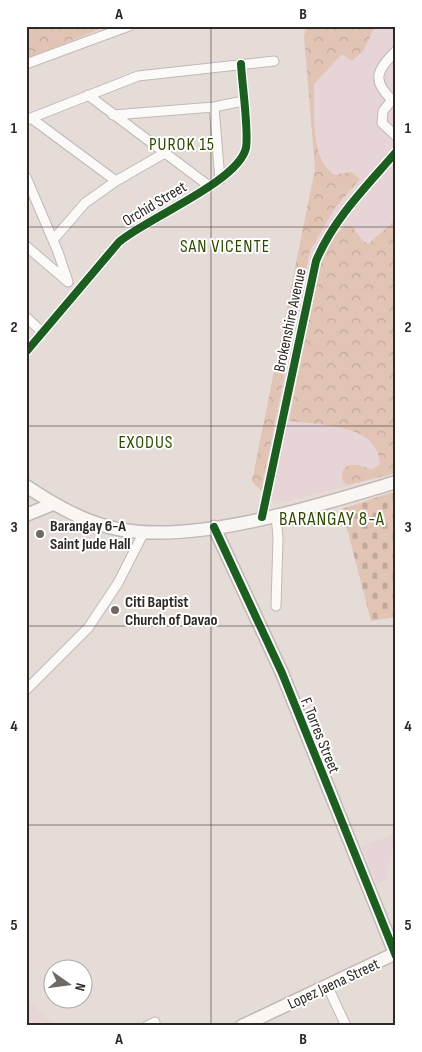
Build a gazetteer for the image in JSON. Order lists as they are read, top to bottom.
{
  "streets": {
    "main road": ["F. Torres Street", "Lopez Jaena Street"],
    "street": ["Orchid Street", "Brokenshire Avenue"]
  },
  "crossings": [
    ["F. Torres Street", "Lopez Jaena Street"]
  ],
  "districts": [
    "PUROK 15",
    "SAN VICENTE",
    "EXODUS",
    "BARANGAY 8-A"
  ],
  "places": ["Barangay 6-A Saint Jude Hall", "Citi Baptist Church of Davao"],
  "north": "right",
  "grid": {
    "columns": ["A", "B"],
    "rows": [
      "1",
      "2",
      "3",
      "4",
      "5"
    ]
  }
}
